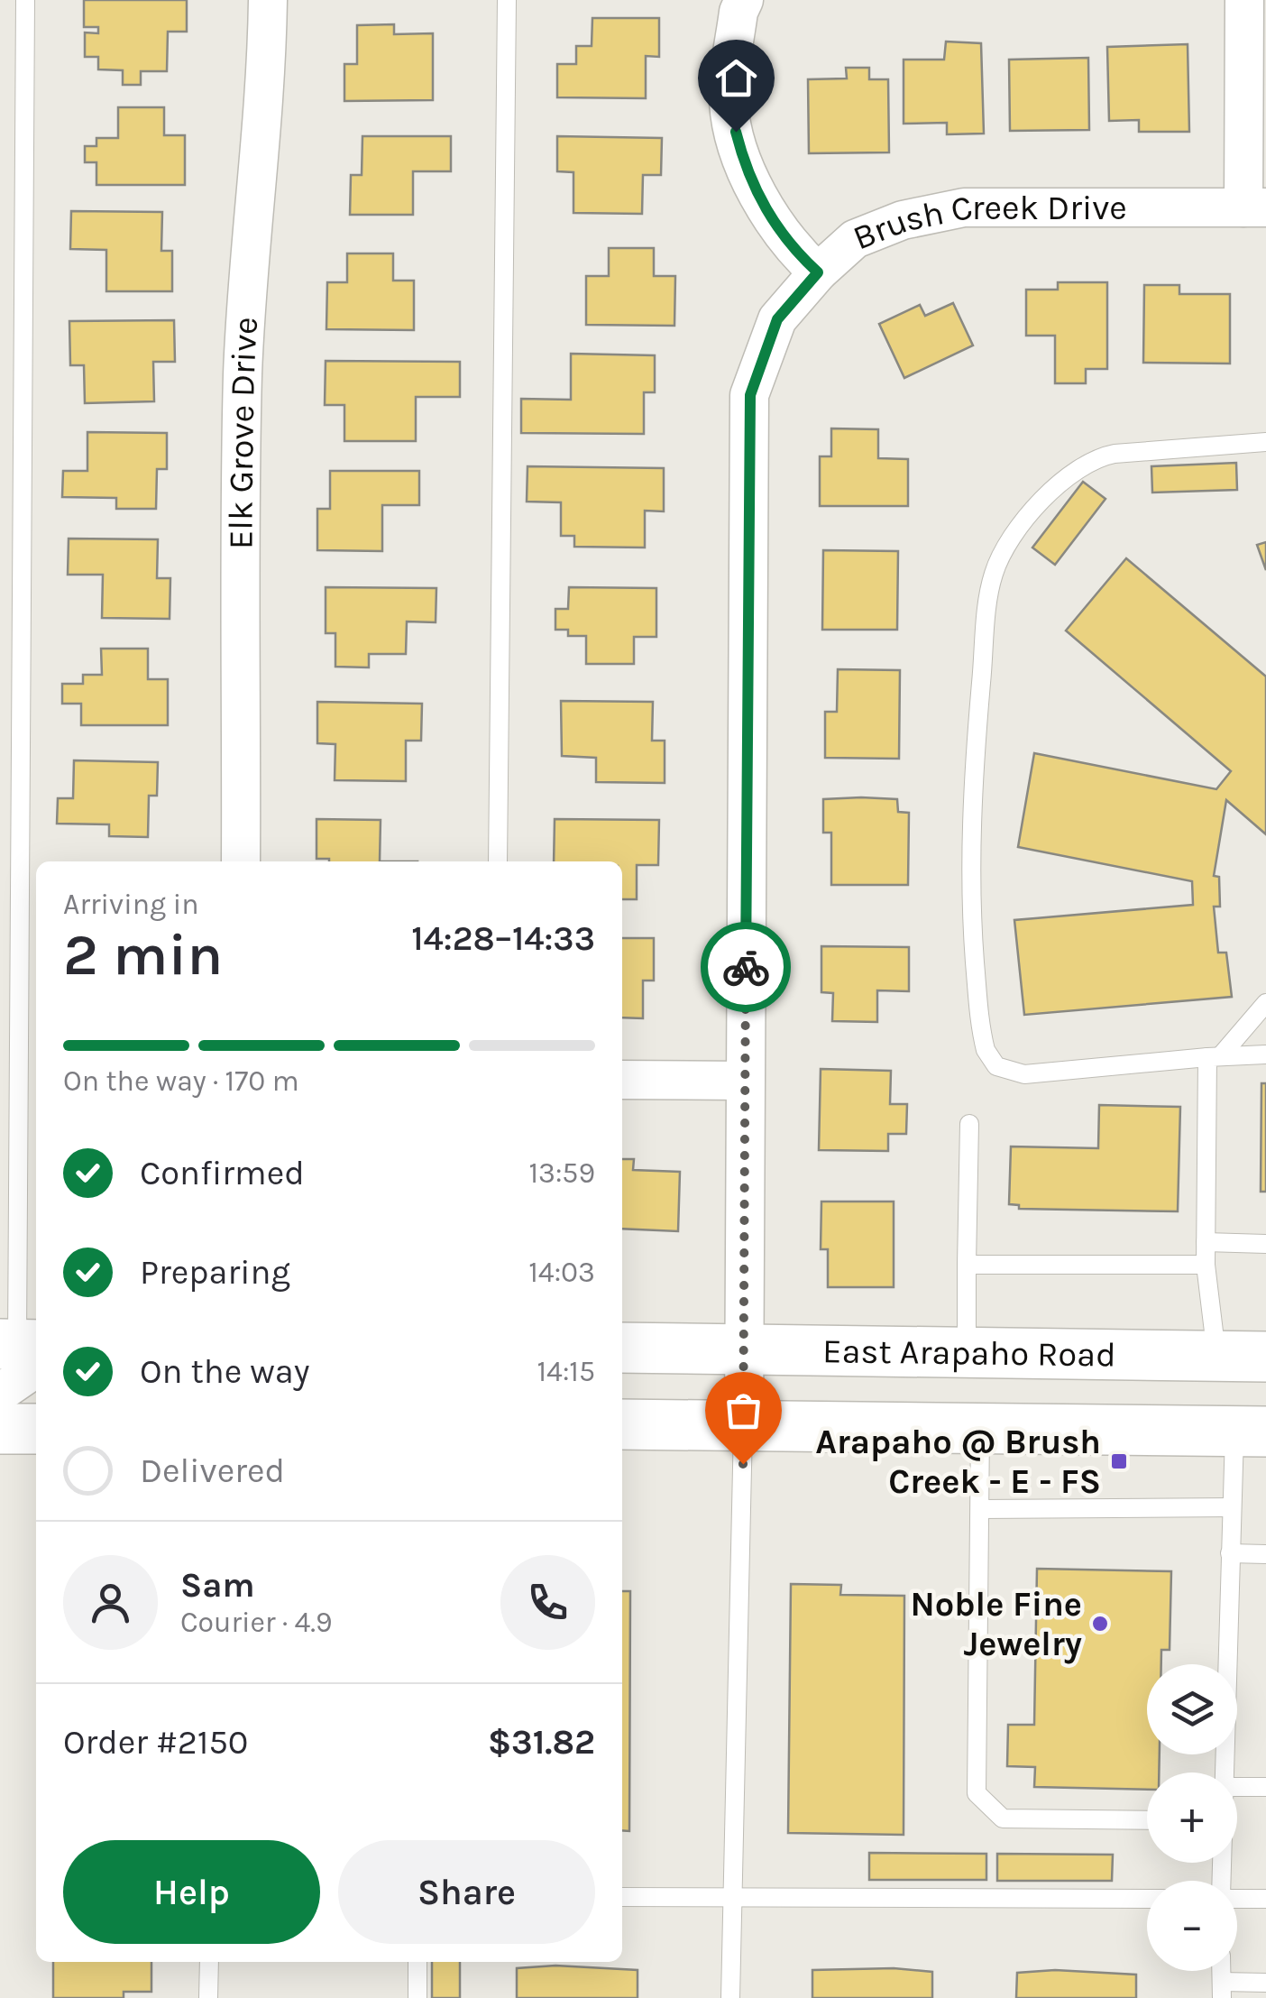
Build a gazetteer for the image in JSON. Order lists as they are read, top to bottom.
{
  "streets": {
    "main road": ["East Arapaho Road"],
    "street": ["Brush Creek Drive", "Elk Grove Drive"]
  },
  "crossings": [
    ["Brush Creek Drive", "East Arapaho Road"]
  ],
  "places": {
    "transit": ["Arapaho @ Brush Creek - E - FS"],
    "other": ["Noble Fine Jewelry"]
  },
  "page": {
    "heading": ["2 min", "Arriving in", "14:28–14:33"],
    "panel": [
      "Sam",
      "Courier · 4.9",
      "Order #2150",
      "$31.82"
    ],
    "bar": "On the way · 170 m",
    "list": [
      ["Confirmed", "13:59"],
      ["Preparing", "14:03"],
      ["On the way", "14:15"],
      "Delivered"
    ],
    "map_buttons": ["+", "−"],
    "buttons": ["Help", "Share"]
  }
}
